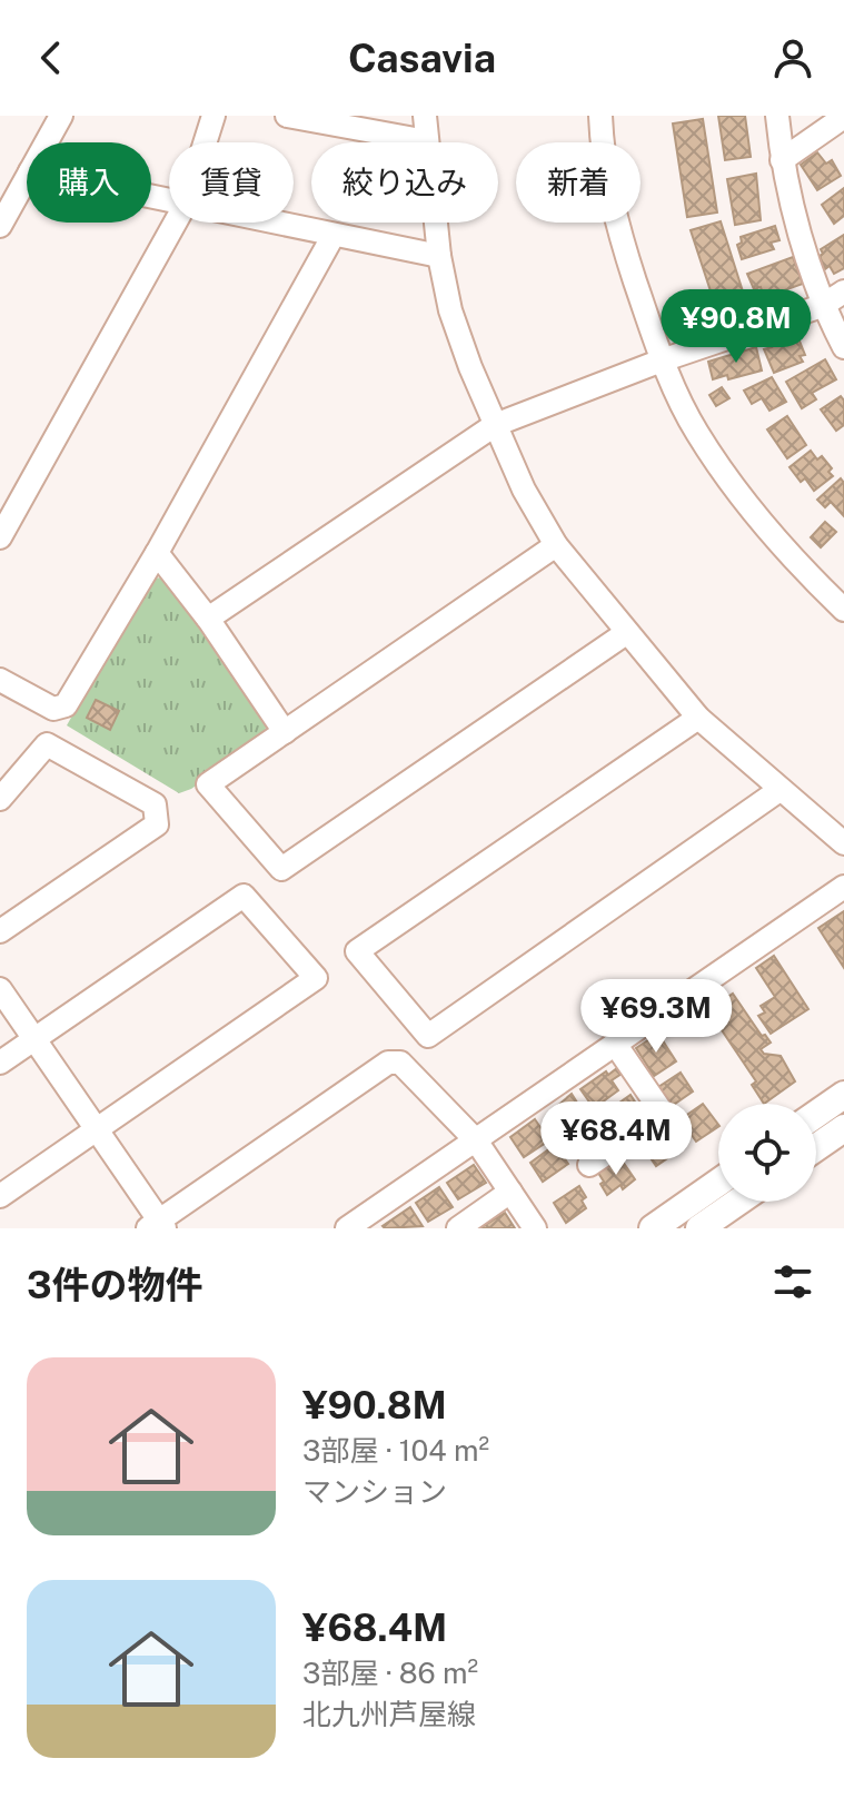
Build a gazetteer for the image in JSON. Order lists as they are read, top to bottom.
{
  "page": {
    "header": "Casavia",
    "chip": [
      "購入",
      "賃貸",
      "絞り込み",
      "新着"
    ],
    "price": ["¥90.8M", "¥69.3M", "¥68.4M"],
    "heading": "3件の物件",
    "list": [
      {
        "name": "¥90.8M",
        "note": "3部屋 · 104 m² · マンション"
      },
      {
        "name": "¥68.4M",
        "note": "3部屋 · 86 m² · 北九州芦屋線"
      }
    ]
  }
}
